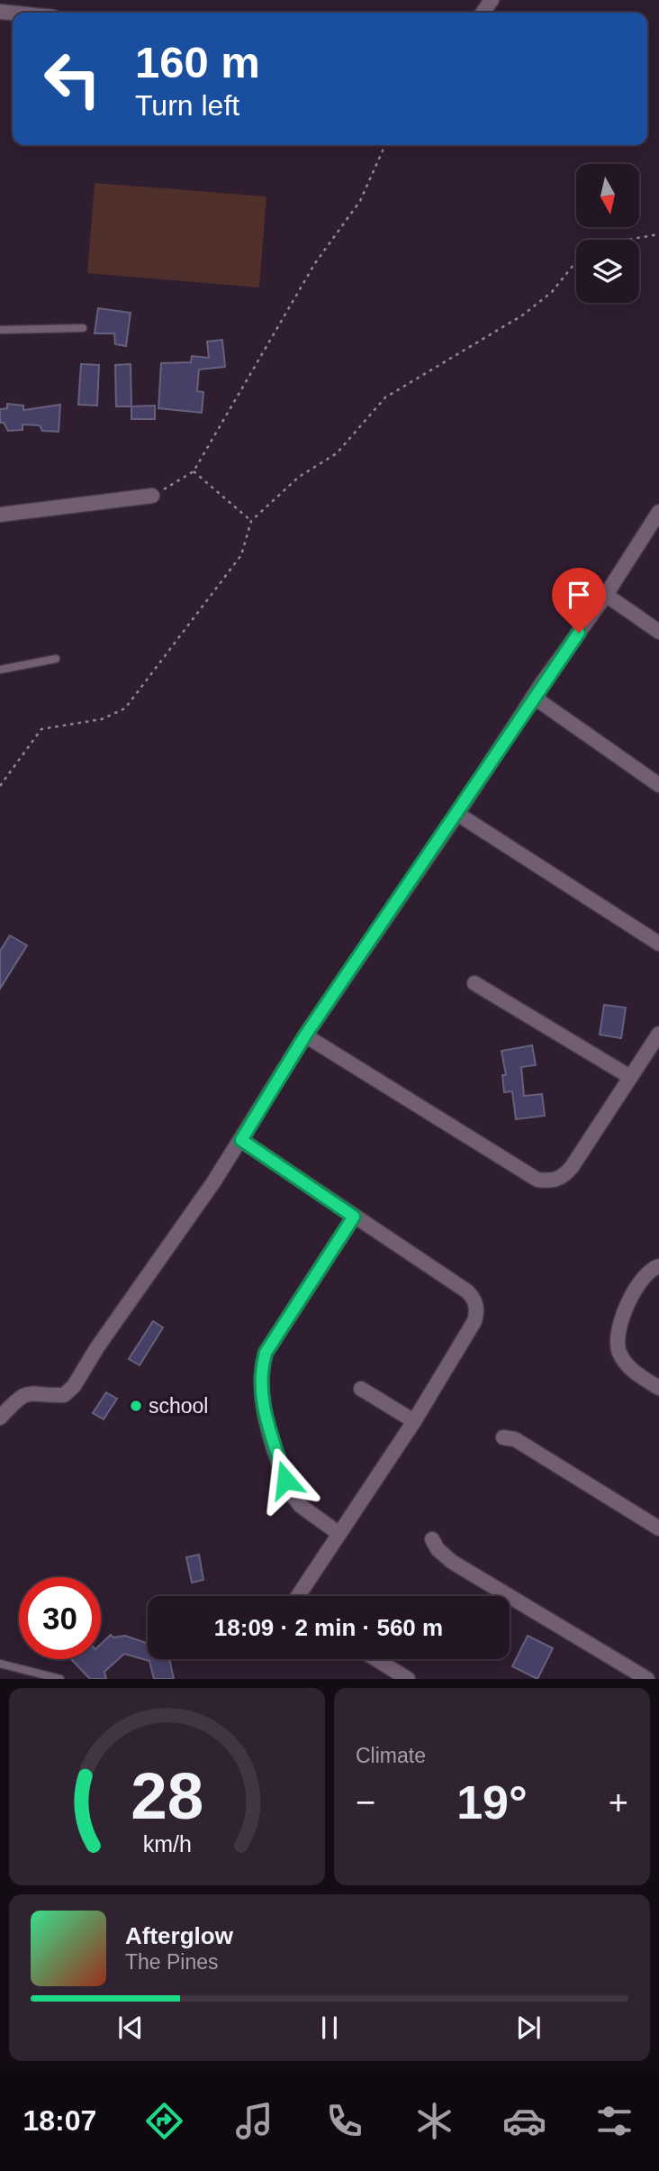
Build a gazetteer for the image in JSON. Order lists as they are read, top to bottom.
{
  "places": ["school"],
  "north": "bottom",
  "page": {
    "turn": ["160 m", "Turn left"],
    "limit": "30",
    "trip": "18:09 · 2 min · 560 m",
    "tile": "Climate",
    "heat": ["−", "19°", "+"],
    "song": ["Afterglow", "The Pines"],
    "tabs": "18:07",
    "gauge": ["28", "km/h"]
  }
}
